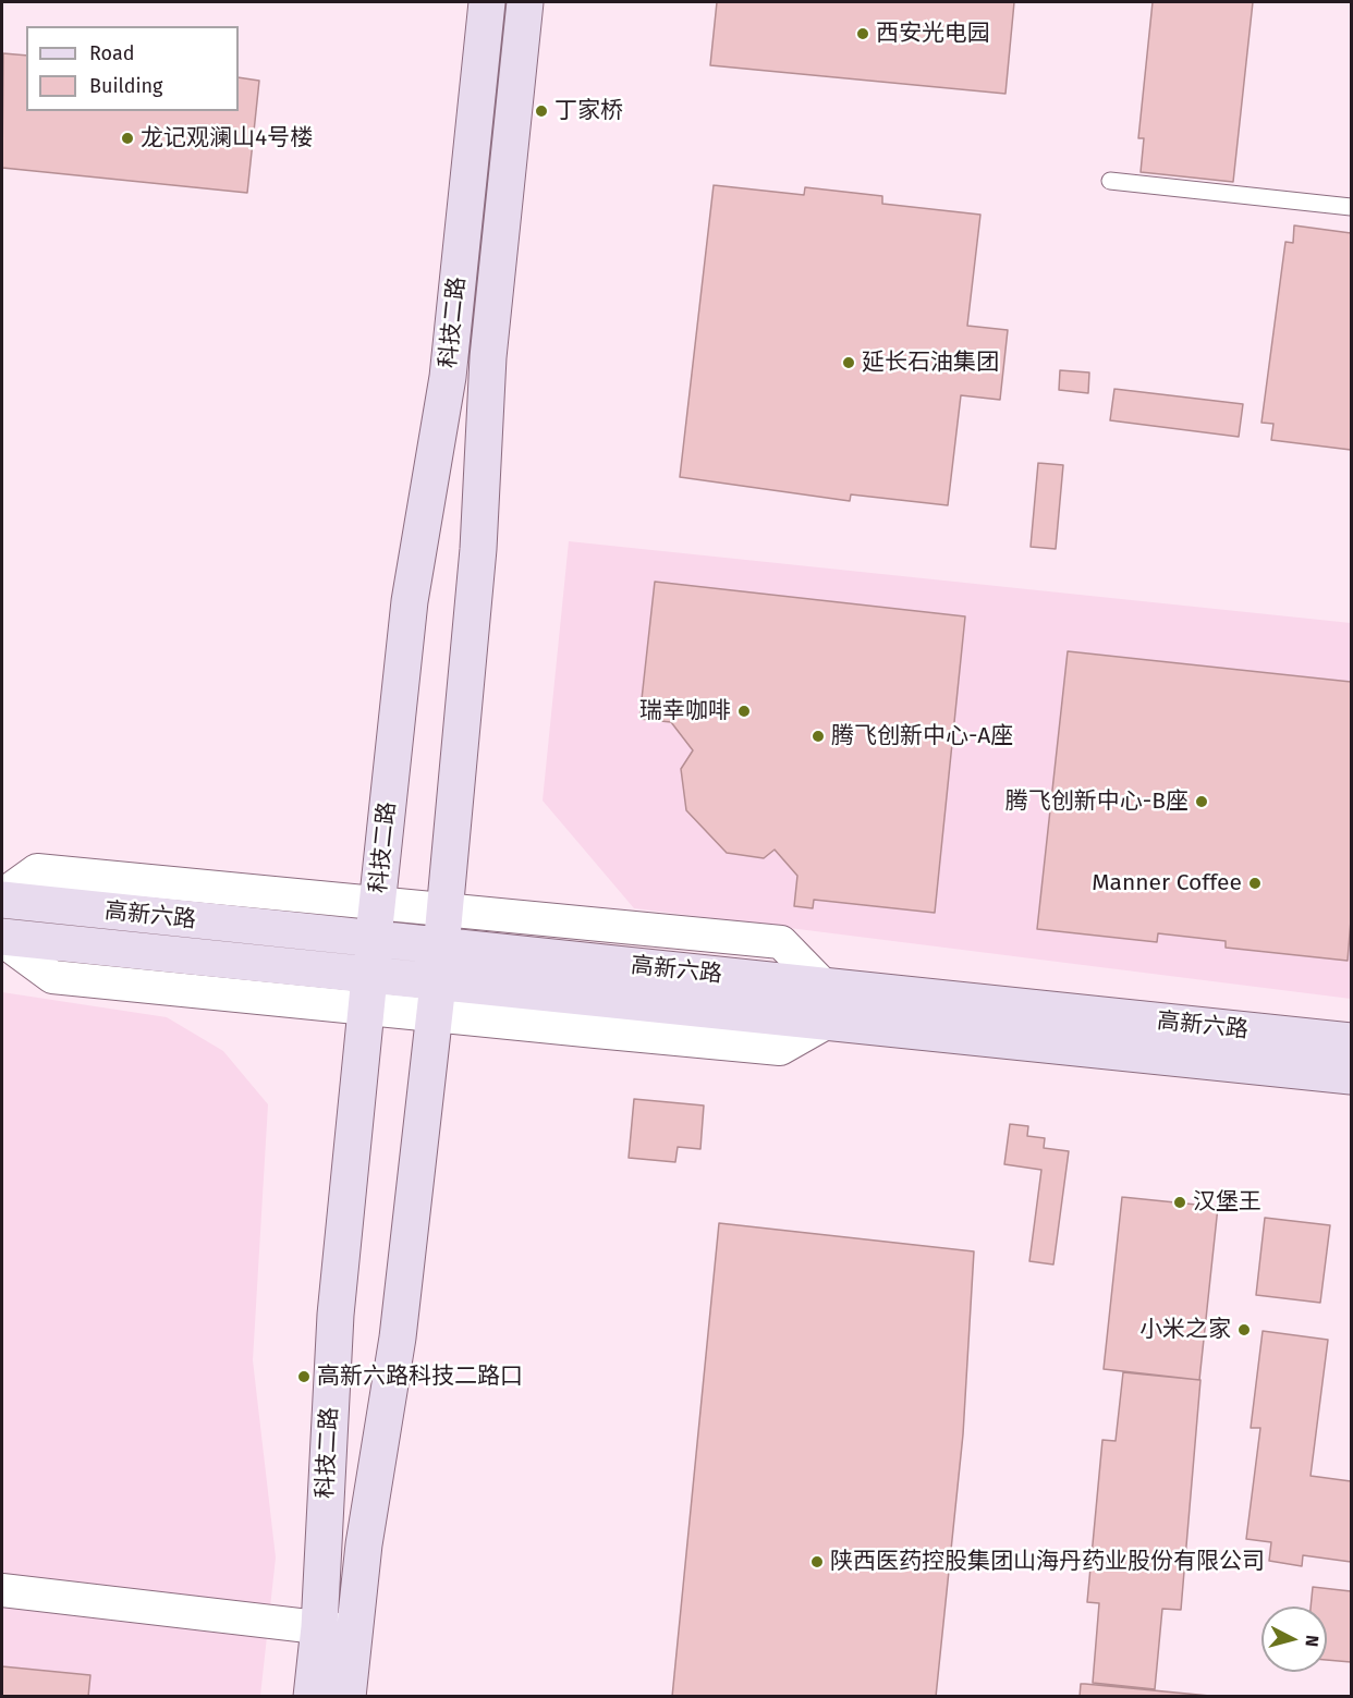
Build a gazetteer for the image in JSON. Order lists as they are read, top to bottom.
{
  "streets": {
    "main road": ["科技二路", "高新六路"]
  },
  "crossings": [
    ["科技二路", "高新六路"]
  ],
  "places": [
    "西安光电园",
    "丁家桥",
    "龙记观澜山4号楼",
    "延长石油集团",
    "瑞幸咖啡",
    "腾飞创新中心-A座",
    "腾飞创新中心-B座",
    "Manner Coffee",
    "汉堡王",
    "小米之家",
    "高新六路科技二路口",
    "陕西医药控股集团山海丹药业股份有限公司"
  ],
  "legend": ["Road", "Building"],
  "north": "right"
}
